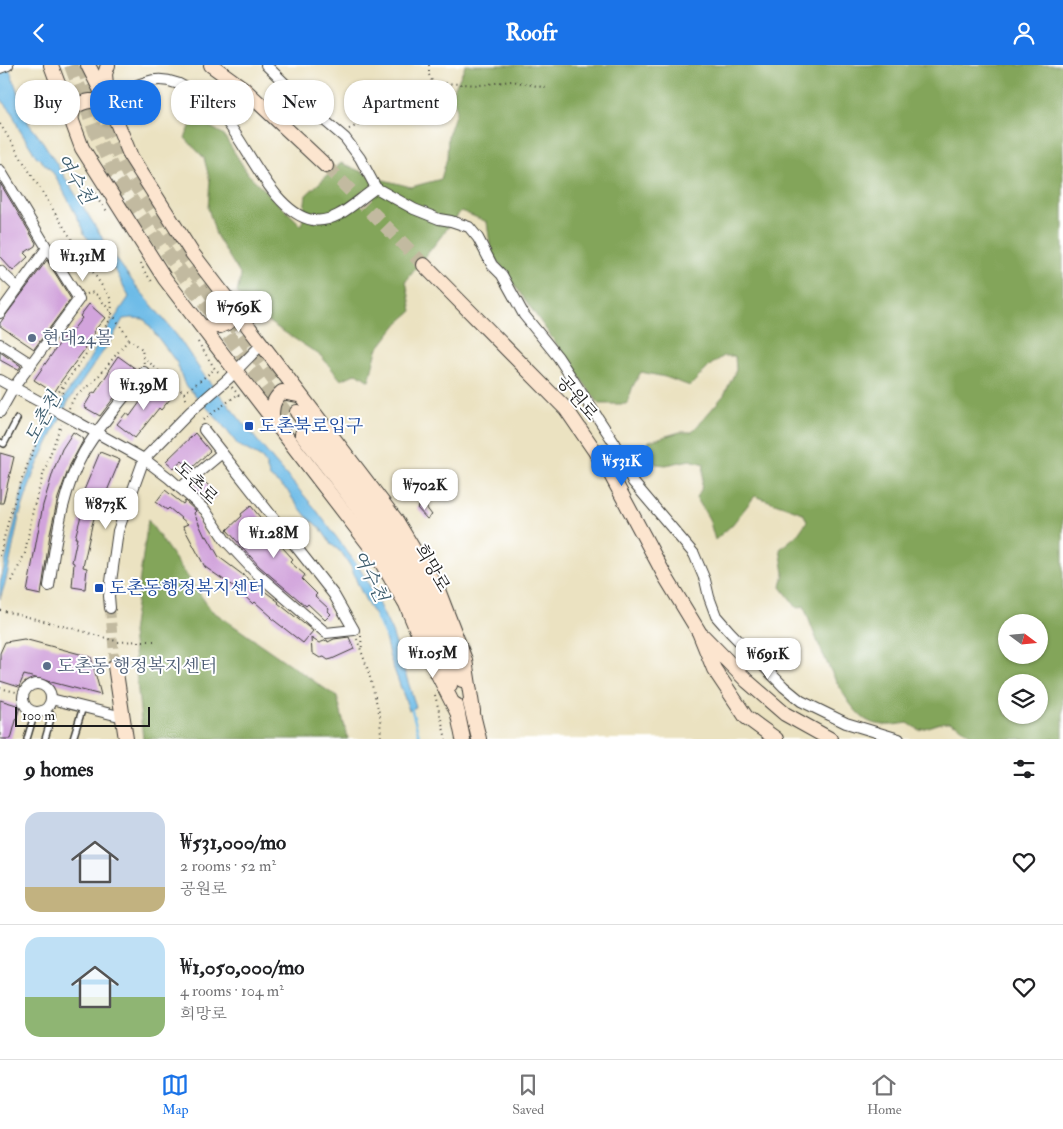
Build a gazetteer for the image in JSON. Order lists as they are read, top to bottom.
{
  "streets": {
    "main road": ["공원로", "희망로"],
    "street": ["도촌로"]
  },
  "water": ["여수천", "도촌천"],
  "places": {
    "other": ["현대24몰", "도촌동 행정복지센터"],
    "transit": ["도촌북로입구", "도촌동행정복지센터"]
  },
  "scale_bar": "100 m",
  "north": "right",
  "page": {
    "header": "Roofr",
    "chip": [
      "Buy",
      "Rent",
      "Filters",
      "New",
      "Apartment"
    ],
    "price": [
      "₩1.31M",
      "₩769K",
      "₩1.39M",
      "₩531K",
      "₩702K",
      "₩873K",
      "₩1.28M",
      "₩1.05M",
      "₩691K"
    ],
    "scale": "100 m",
    "heading": "9 homes",
    "list": [
      {
        "name": "₩531,000/mo",
        "note": "2 rooms · 52 m² · 공원로"
      },
      {
        "name": "₩1,050,000/mo",
        "note": "4 rooms · 104 m² · 희망로"
      }
    ],
    "tabs": ["Map", "Saved", "Home"]
  }
}
